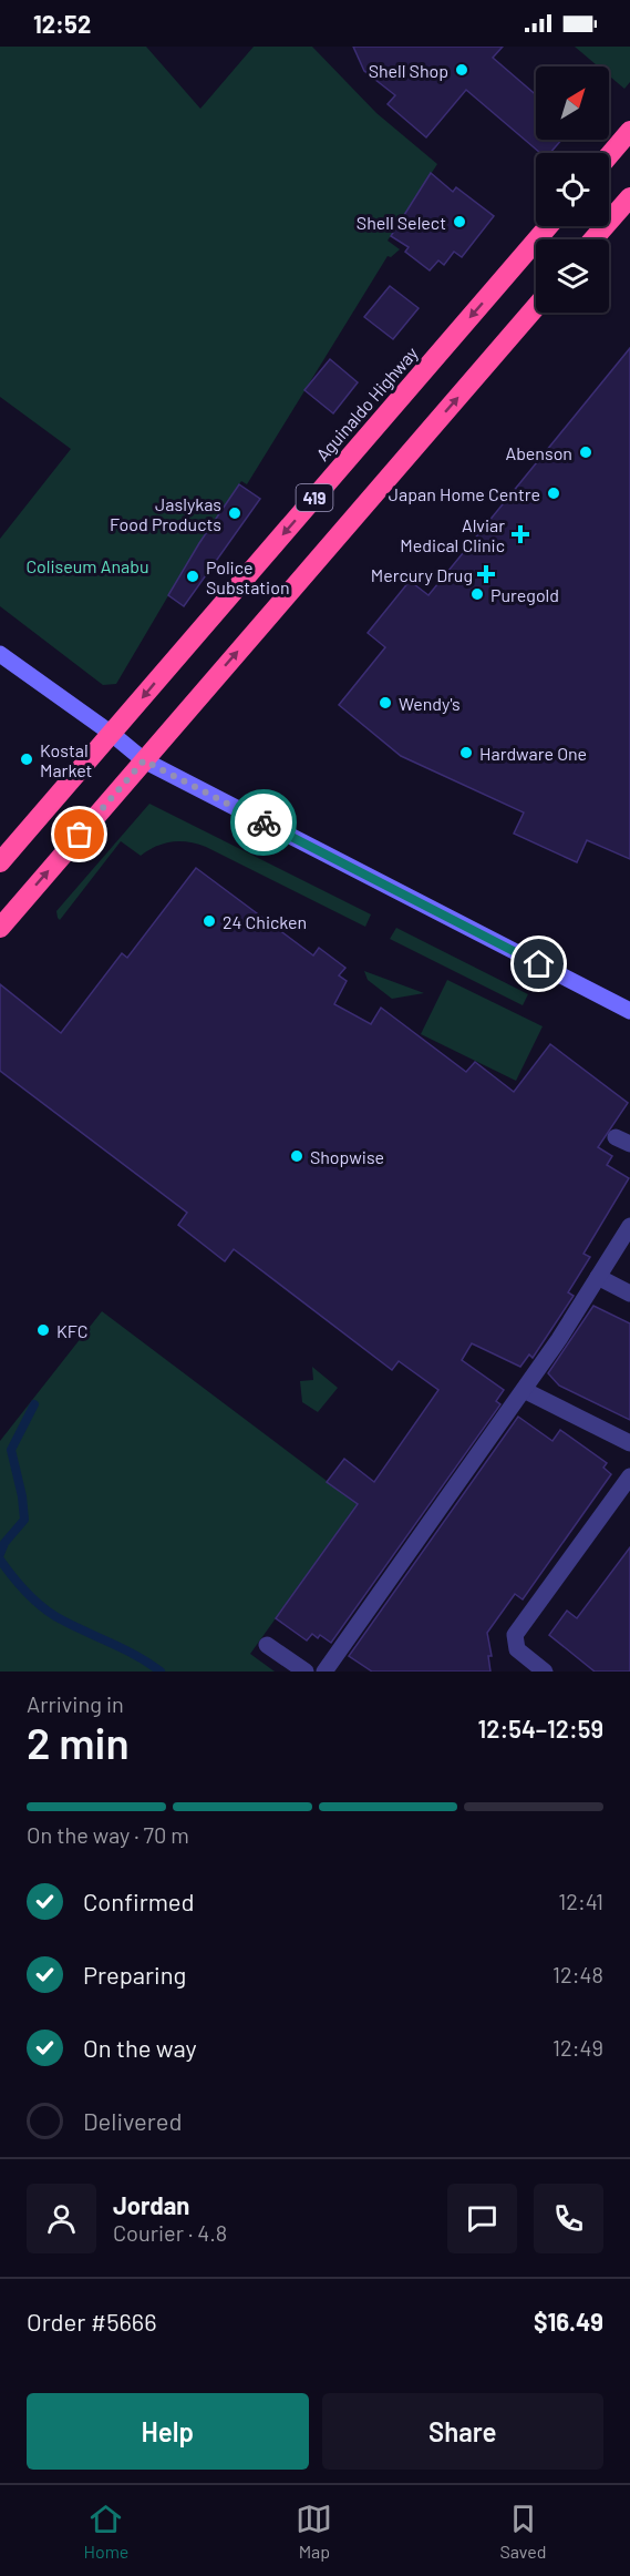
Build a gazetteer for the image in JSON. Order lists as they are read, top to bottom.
{
  "streets": {
    "highway": ["Aguinaldo Highway", "419"]
  },
  "parks": ["Coliseum Anabu"],
  "places": {
    "other": [
      "Shell Shop",
      "Shell Select",
      "Abenson",
      "Japan Home Centre",
      "Jaslykas Food Products",
      "Police Substation",
      "Puregold",
      "Wendy's",
      "Hardware One",
      "Kostal Market",
      "24 Chicken",
      "Shopwise",
      "KFC"
    ],
    "health": ["Alviar Medical Clinic", "Mercury Drug"]
  },
  "north": "top right",
  "page": {
    "status": "12:52",
    "heading": ["2 min", "Arriving in", "12:54–12:59"],
    "panel": [
      "Jordan",
      "Courier · 4.8",
      "Order #5666",
      "$16.49"
    ],
    "bar": "On the way · 70 m",
    "list": [
      ["Confirmed", "12:41"],
      ["Preparing", "12:48"],
      ["On the way", "12:49"],
      "Delivered"
    ],
    "buttons": ["Help", "Share"],
    "tabs": ["Home", "Map", "Saved"]
  }
}
